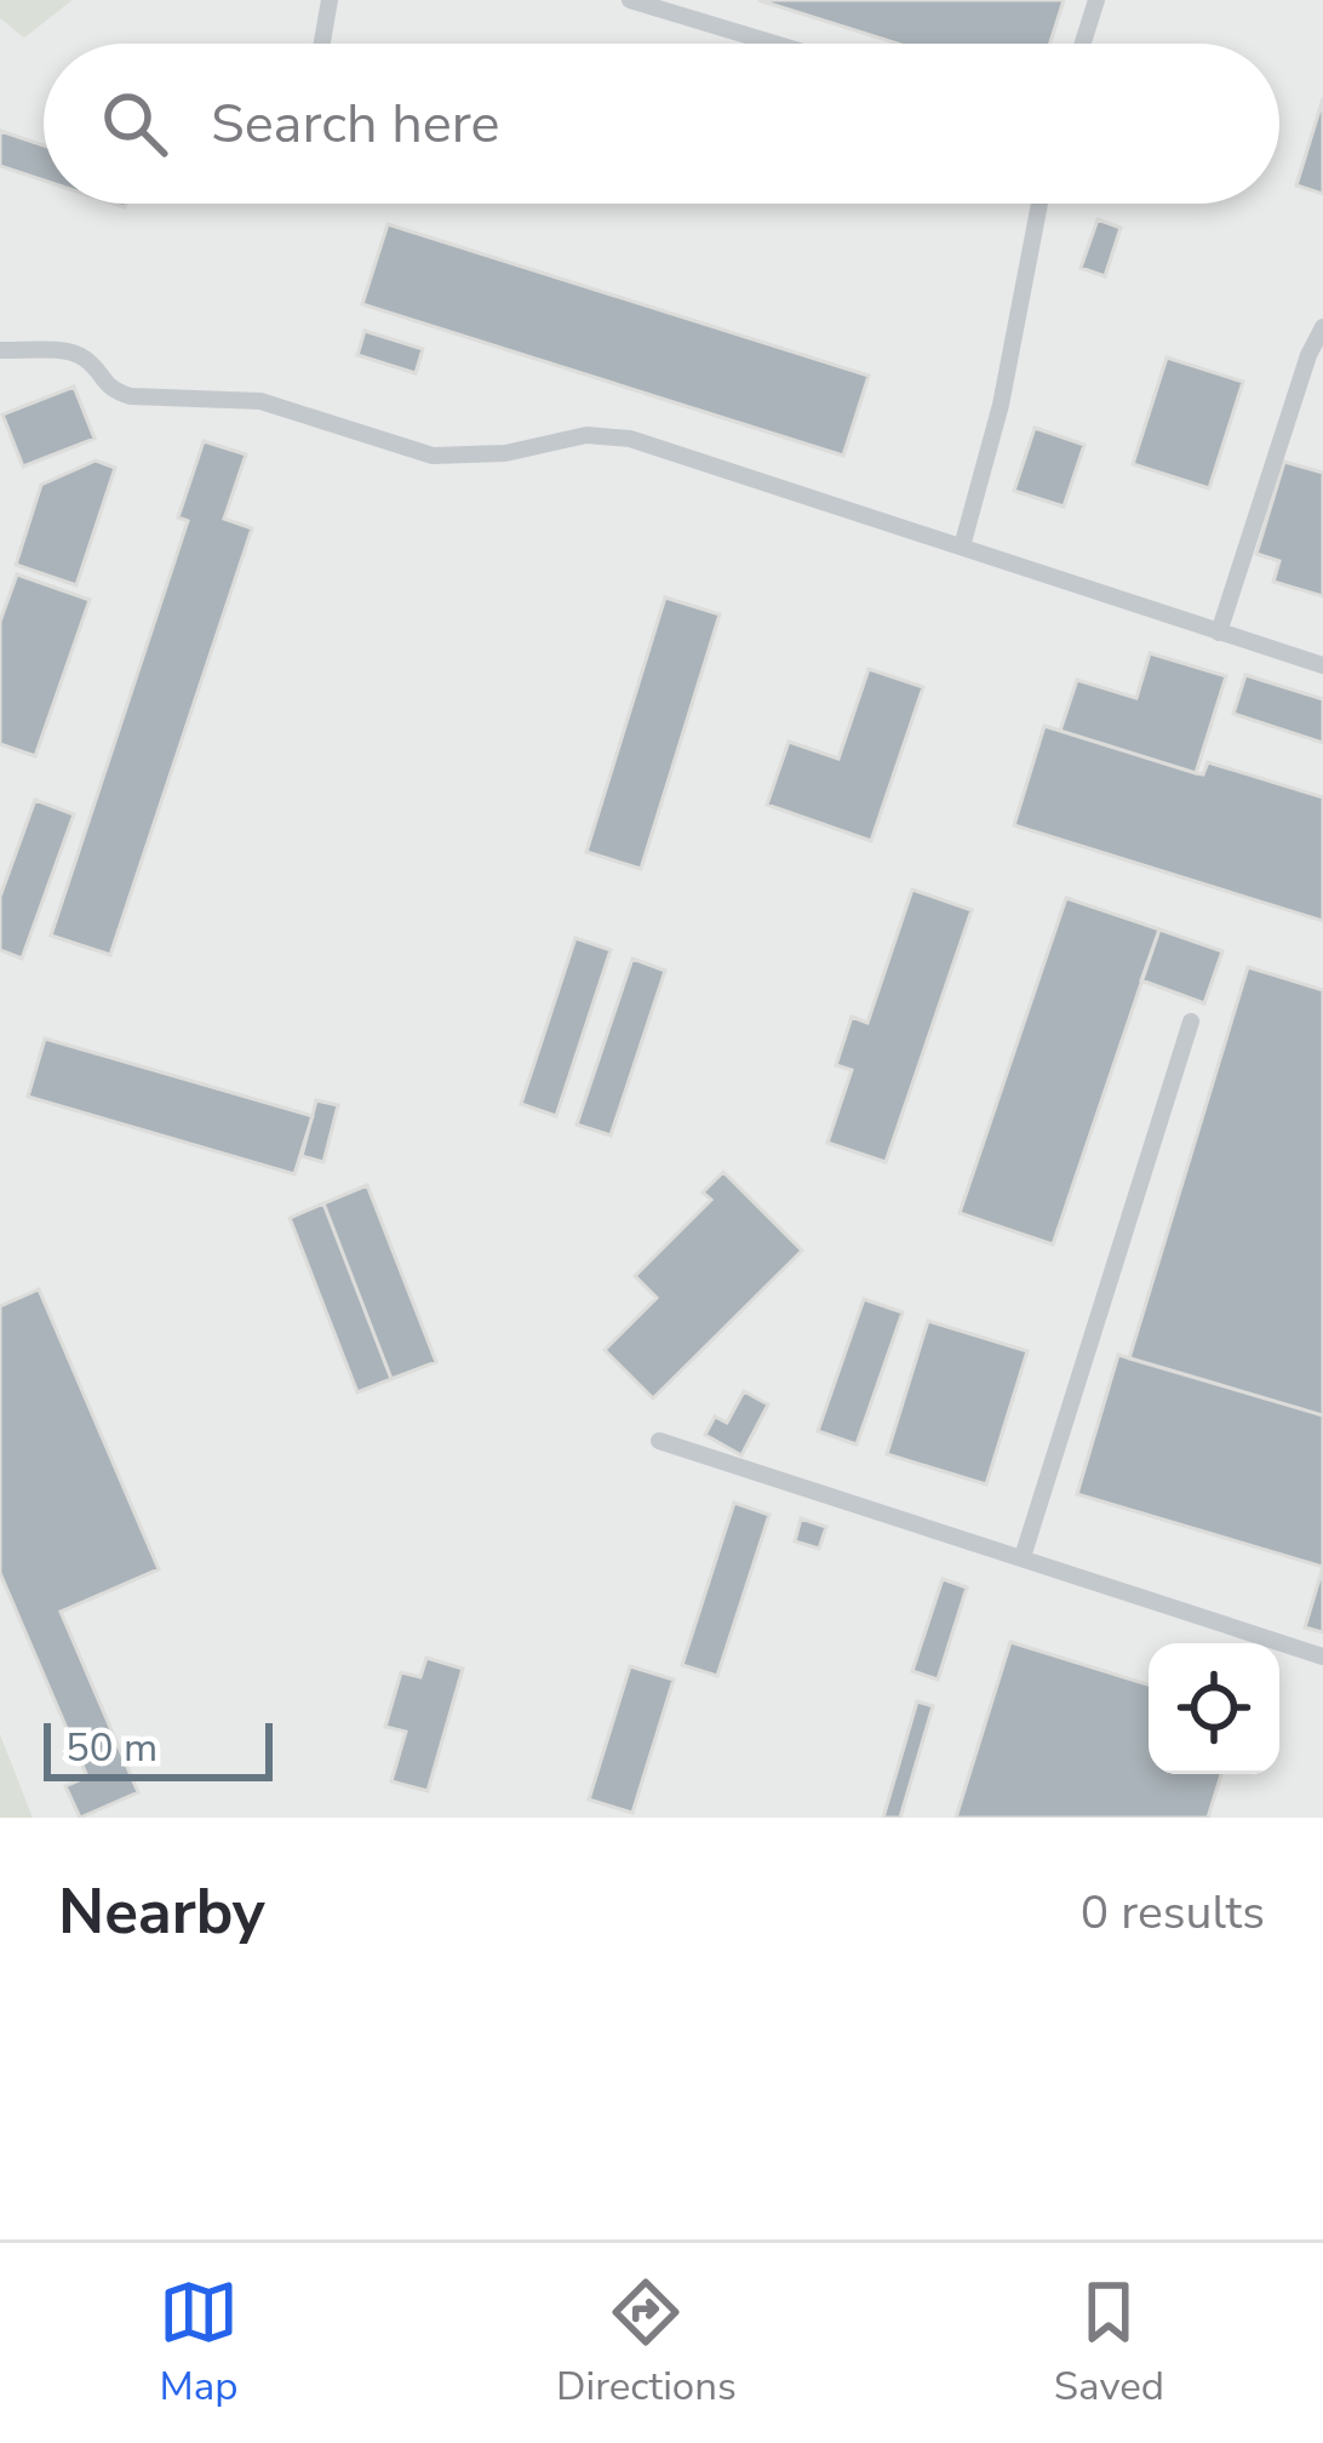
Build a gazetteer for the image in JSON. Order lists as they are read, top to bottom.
{
  "scale_bar": "50 m",
  "page": {
    "search": "Search here",
    "scale": "50 m",
    "heading": ["Nearby", "0 results"],
    "nav": ["Map", "Directions", "Saved"]
  }
}
